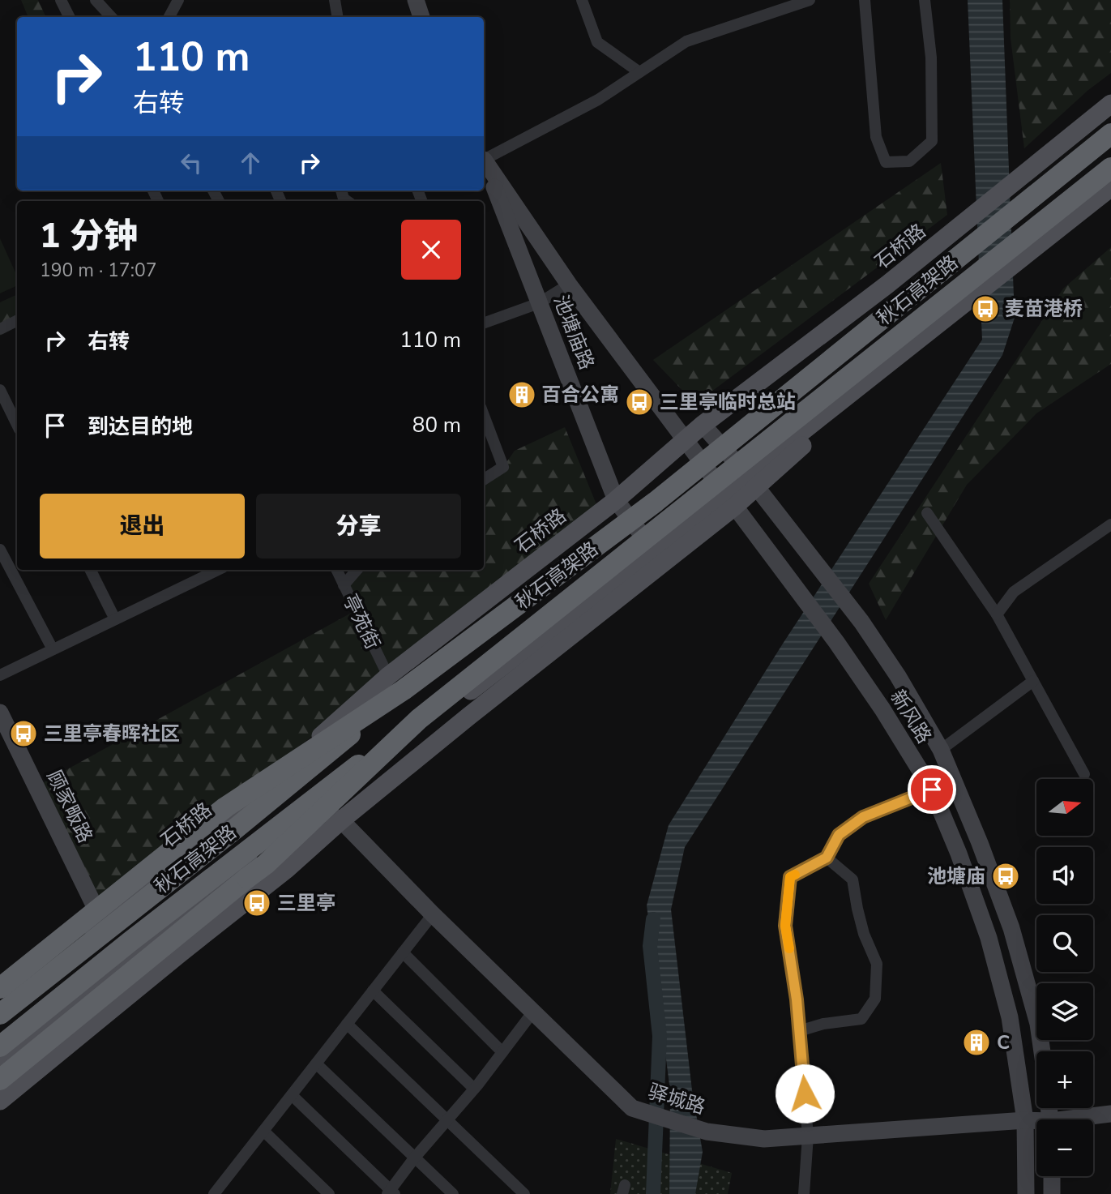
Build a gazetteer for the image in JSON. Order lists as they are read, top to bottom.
{
  "streets": {
    "highway": ["秋石高架路"],
    "main road": ["石桥路"],
    "street": [
      "池塘庙路",
      "亭苑街",
      "新风路",
      "顾家畈路",
      "驿城路"
    ]
  },
  "crossings": [
    ["石桥路", "池塘庙路"],
    ["石桥路", "亭苑街"],
    ["石桥路", "新风路"],
    ["石桥路", "顾家畈路"],
    ["新风路", "驿城路"]
  ],
  "places": {
    "bus stop": [
      "麦苗港桥",
      "三里亭临时总站",
      "三里亭春晖社区",
      "池塘庙",
      "三里亭"
    ],
    "building": ["百合公寓", "C"]
  },
  "north": "right",
  "page": {
    "turn": ["110 m", "右转"],
    "heading": ["1 分钟", "190 m · 17:07"],
    "list": [
      {
        "name": "右转",
        "value": "110 m"
      },
      {
        "name": "到达目的地",
        "value": "80 m"
      }
    ],
    "buttons": ["退出", "分享"],
    "map_buttons": ["+", "−"]
  }
}
